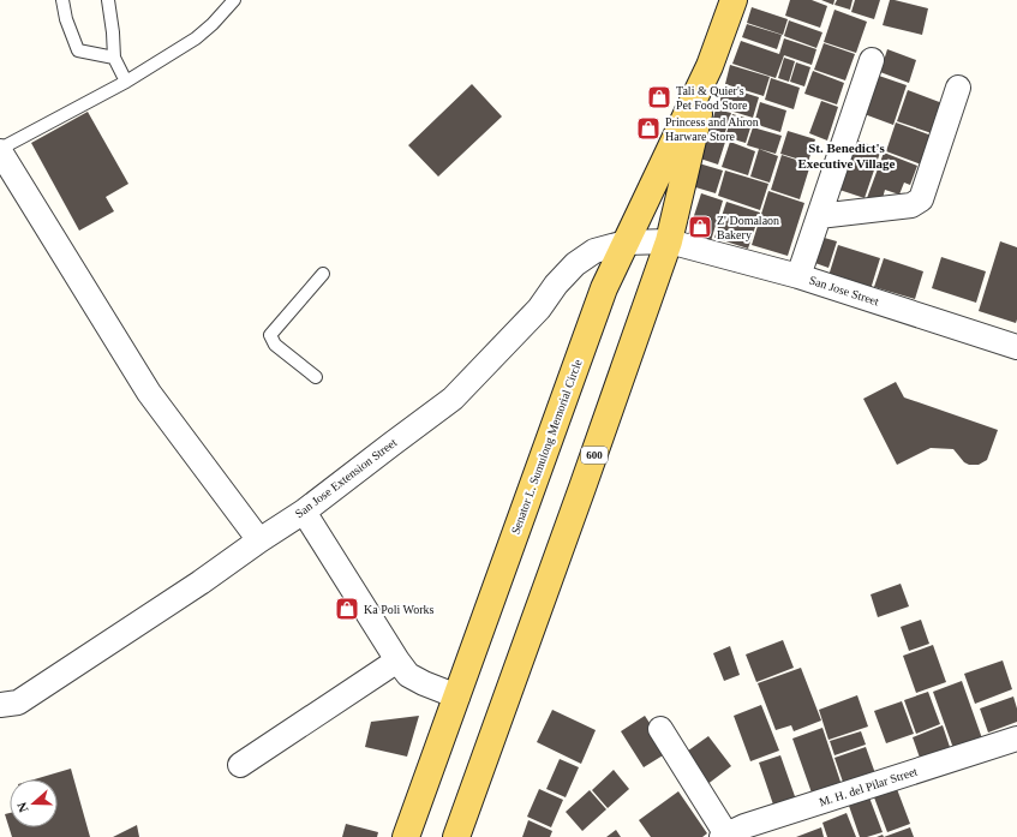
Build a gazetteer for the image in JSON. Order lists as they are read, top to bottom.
{
  "streets": {
    "main road": ["Senator L. Sumulong Memorial Circle", "600"],
    "street": ["San Jose Street", "San Jose Extension Street", "M. H. del Pilar Street"]
  },
  "crossings": [
    ["San Jose Street", "Senator L. Sumulong Memorial Circle"],
    ["San Jose Street", "San Jose Extension Street"],
    ["Senator L. Sumulong Memorial Circle", "San Jose Extension Street"]
  ],
  "districts": ["St. Benedict's Executive Village"],
  "places": {
    "shop": [
      "Tali & Quier's Pet Food Store",
      "Princess and Ahron Harware Store",
      "Z' Domalaon Bakery",
      "Ka Poli Works"
    ]
  },
  "north": "left"
}
